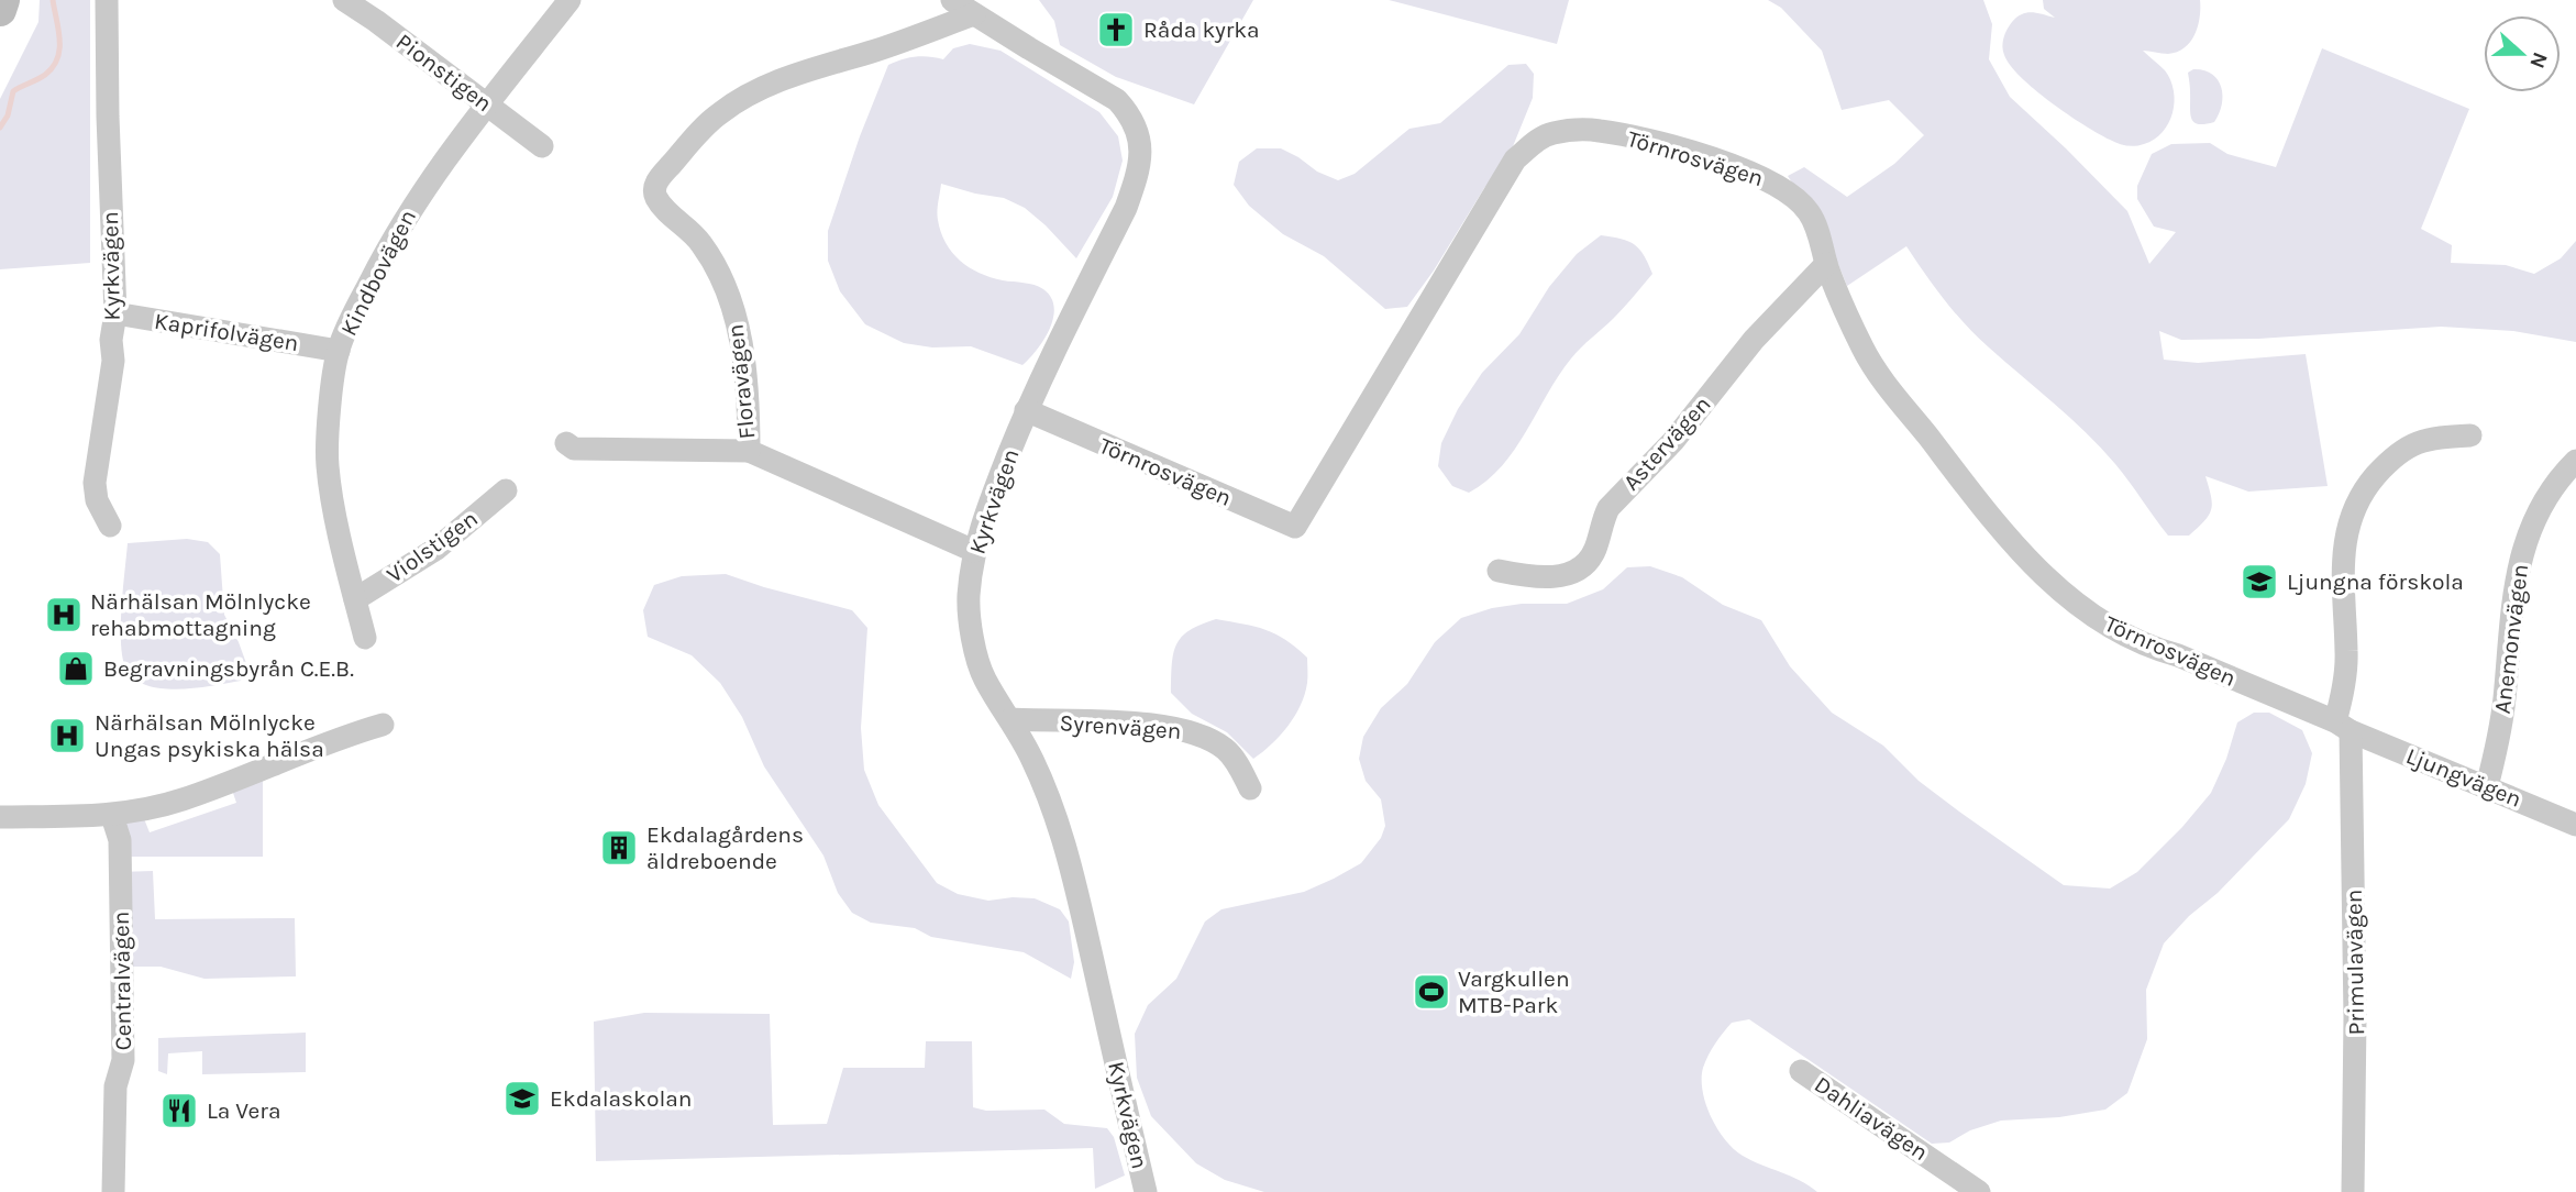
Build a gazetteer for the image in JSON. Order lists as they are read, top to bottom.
{
  "streets": {
    "street": [
      "Pionstigen",
      "Törnrosvägen",
      "Kyrkvägen",
      "Kindbovägen",
      "Kaprifolvägen",
      "Floravägen",
      "Astervägen",
      "Violstigen",
      "Anemonvägen",
      "Syrenvägen",
      "Ljungvägen",
      "Primulavägen",
      "Centralvägen",
      "Dahliavägen"
    ]
  },
  "crossings": [
    ["Pionstigen", "Kindbovägen"],
    ["Törnrosvägen", "Kyrkvägen"],
    ["Törnrosvägen", "Astervägen"],
    ["Törnrosvägen", "Ljungvägen"],
    ["Törnrosvägen", "Primulavägen"],
    ["Kyrkvägen", "Kaprifolvägen"],
    ["Kyrkvägen", "Floravägen"],
    ["Kyrkvägen", "Syrenvägen"],
    ["Kindbovägen", "Kaprifolvägen"],
    ["Kindbovägen", "Violstigen"],
    ["Anemonvägen", "Ljungvägen"],
    ["Ljungvägen", "Primulavägen"]
  ],
  "places": {
    "church": ["Råda kyrka"],
    "school or university": ["Ljungna förskola", "Ekdalaskolan"],
    "hospital": ["Närhälsan Mölnlycke rehabmottagning", "Närhälsan Mölnlycke Ungas psykiska hälsa"],
    "shop": ["Begravningsbyrån C.E.B."],
    "building": ["Ekdalagårdens äldreboende"],
    "sports": ["Vargkullen MTB-Park"],
    "restaurant": ["La Vera"]
  },
  "north": "right"
}
